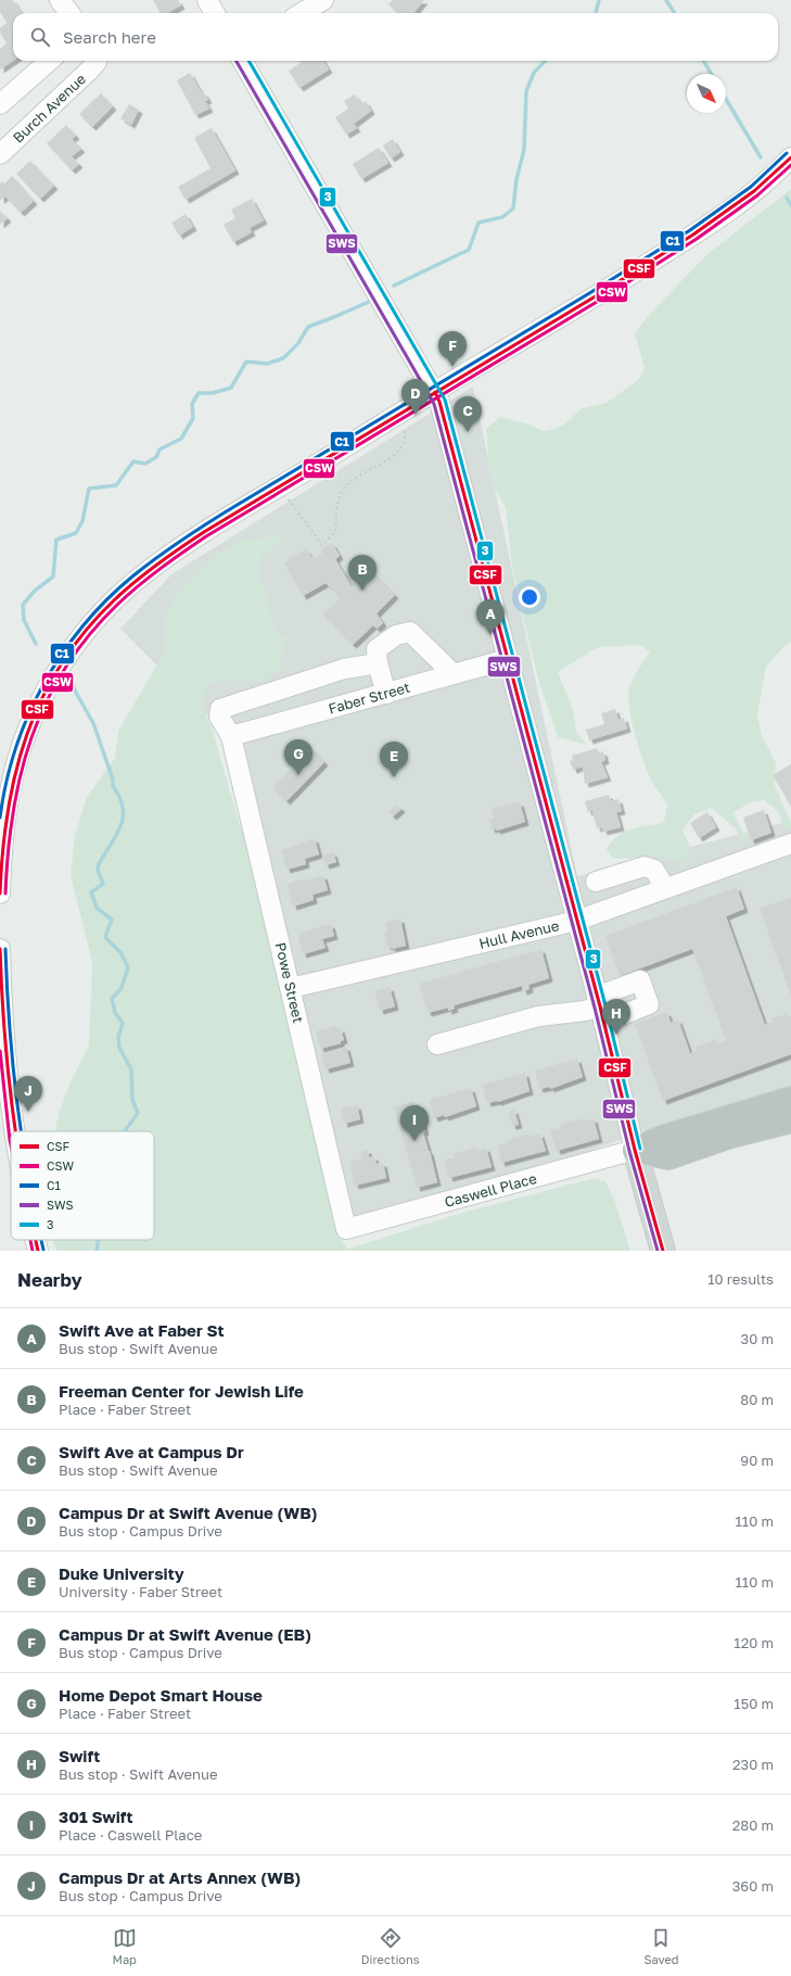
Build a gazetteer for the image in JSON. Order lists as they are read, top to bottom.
{
  "streets": {
    "street": [
      "Burch Avenue",
      "Faber Street",
      "Hull Avenue",
      "Powe Street",
      "Caswell Place"
    ]
  },
  "crossings": [
    ["Faber Street", "Powe Street"],
    ["Hull Avenue", "Powe Street"],
    ["Powe Street", "Caswell Place"]
  ],
  "lines": [
    "transit line SWS",
    "transit line 3",
    "transit line C1",
    "transit line CSF",
    "transit line CSW"
  ],
  "legend": [
    "CSF",
    "CSW",
    "C1",
    "SWS",
    "3"
  ],
  "north": "bottom right",
  "page": {
    "search": "Search here",
    "pins": [
      "F",
      "D",
      "C",
      "B",
      "A",
      "G",
      "E",
      "H",
      "J",
      "I"
    ],
    "heading": ["Nearby", "10 results"],
    "list": [
      {
        "mark": "A",
        "name": "Swift Ave at Faber St",
        "note": "Bus stop · Swift Avenue",
        "value": "30 m"
      },
      {
        "mark": "B",
        "name": "Freeman Center for Jewish Life",
        "note": "Place · Faber Street",
        "value": "80 m"
      },
      {
        "mark": "C",
        "name": "Swift Ave at Campus Dr",
        "note": "Bus stop · Swift Avenue",
        "value": "90 m"
      },
      {
        "mark": "D",
        "name": "Campus Dr at Swift Avenue (WB)",
        "note": "Bus stop · Campus Drive",
        "value": "110 m"
      },
      {
        "mark": "E",
        "name": "Duke University",
        "note": "University · Faber Street",
        "value": "110 m"
      },
      {
        "mark": "F",
        "name": "Campus Dr at Swift Avenue (EB)",
        "note": "Bus stop · Campus Drive",
        "value": "120 m"
      },
      {
        "mark": "G",
        "name": "Home Depot Smart House",
        "note": "Place · Faber Street",
        "value": "150 m"
      },
      {
        "mark": "H",
        "name": "Swift",
        "note": "Bus stop · Swift Avenue",
        "value": "230 m"
      },
      {
        "mark": "I",
        "name": "301 Swift",
        "note": "Place · Caswell Place",
        "value": "280 m"
      },
      {
        "mark": "J",
        "name": "Campus Dr at Arts Annex (WB)",
        "note": "Bus stop · Campus Drive",
        "value": "360 m"
      }
    ],
    "nav": ["Map", "Directions", "Saved"]
  }
}
